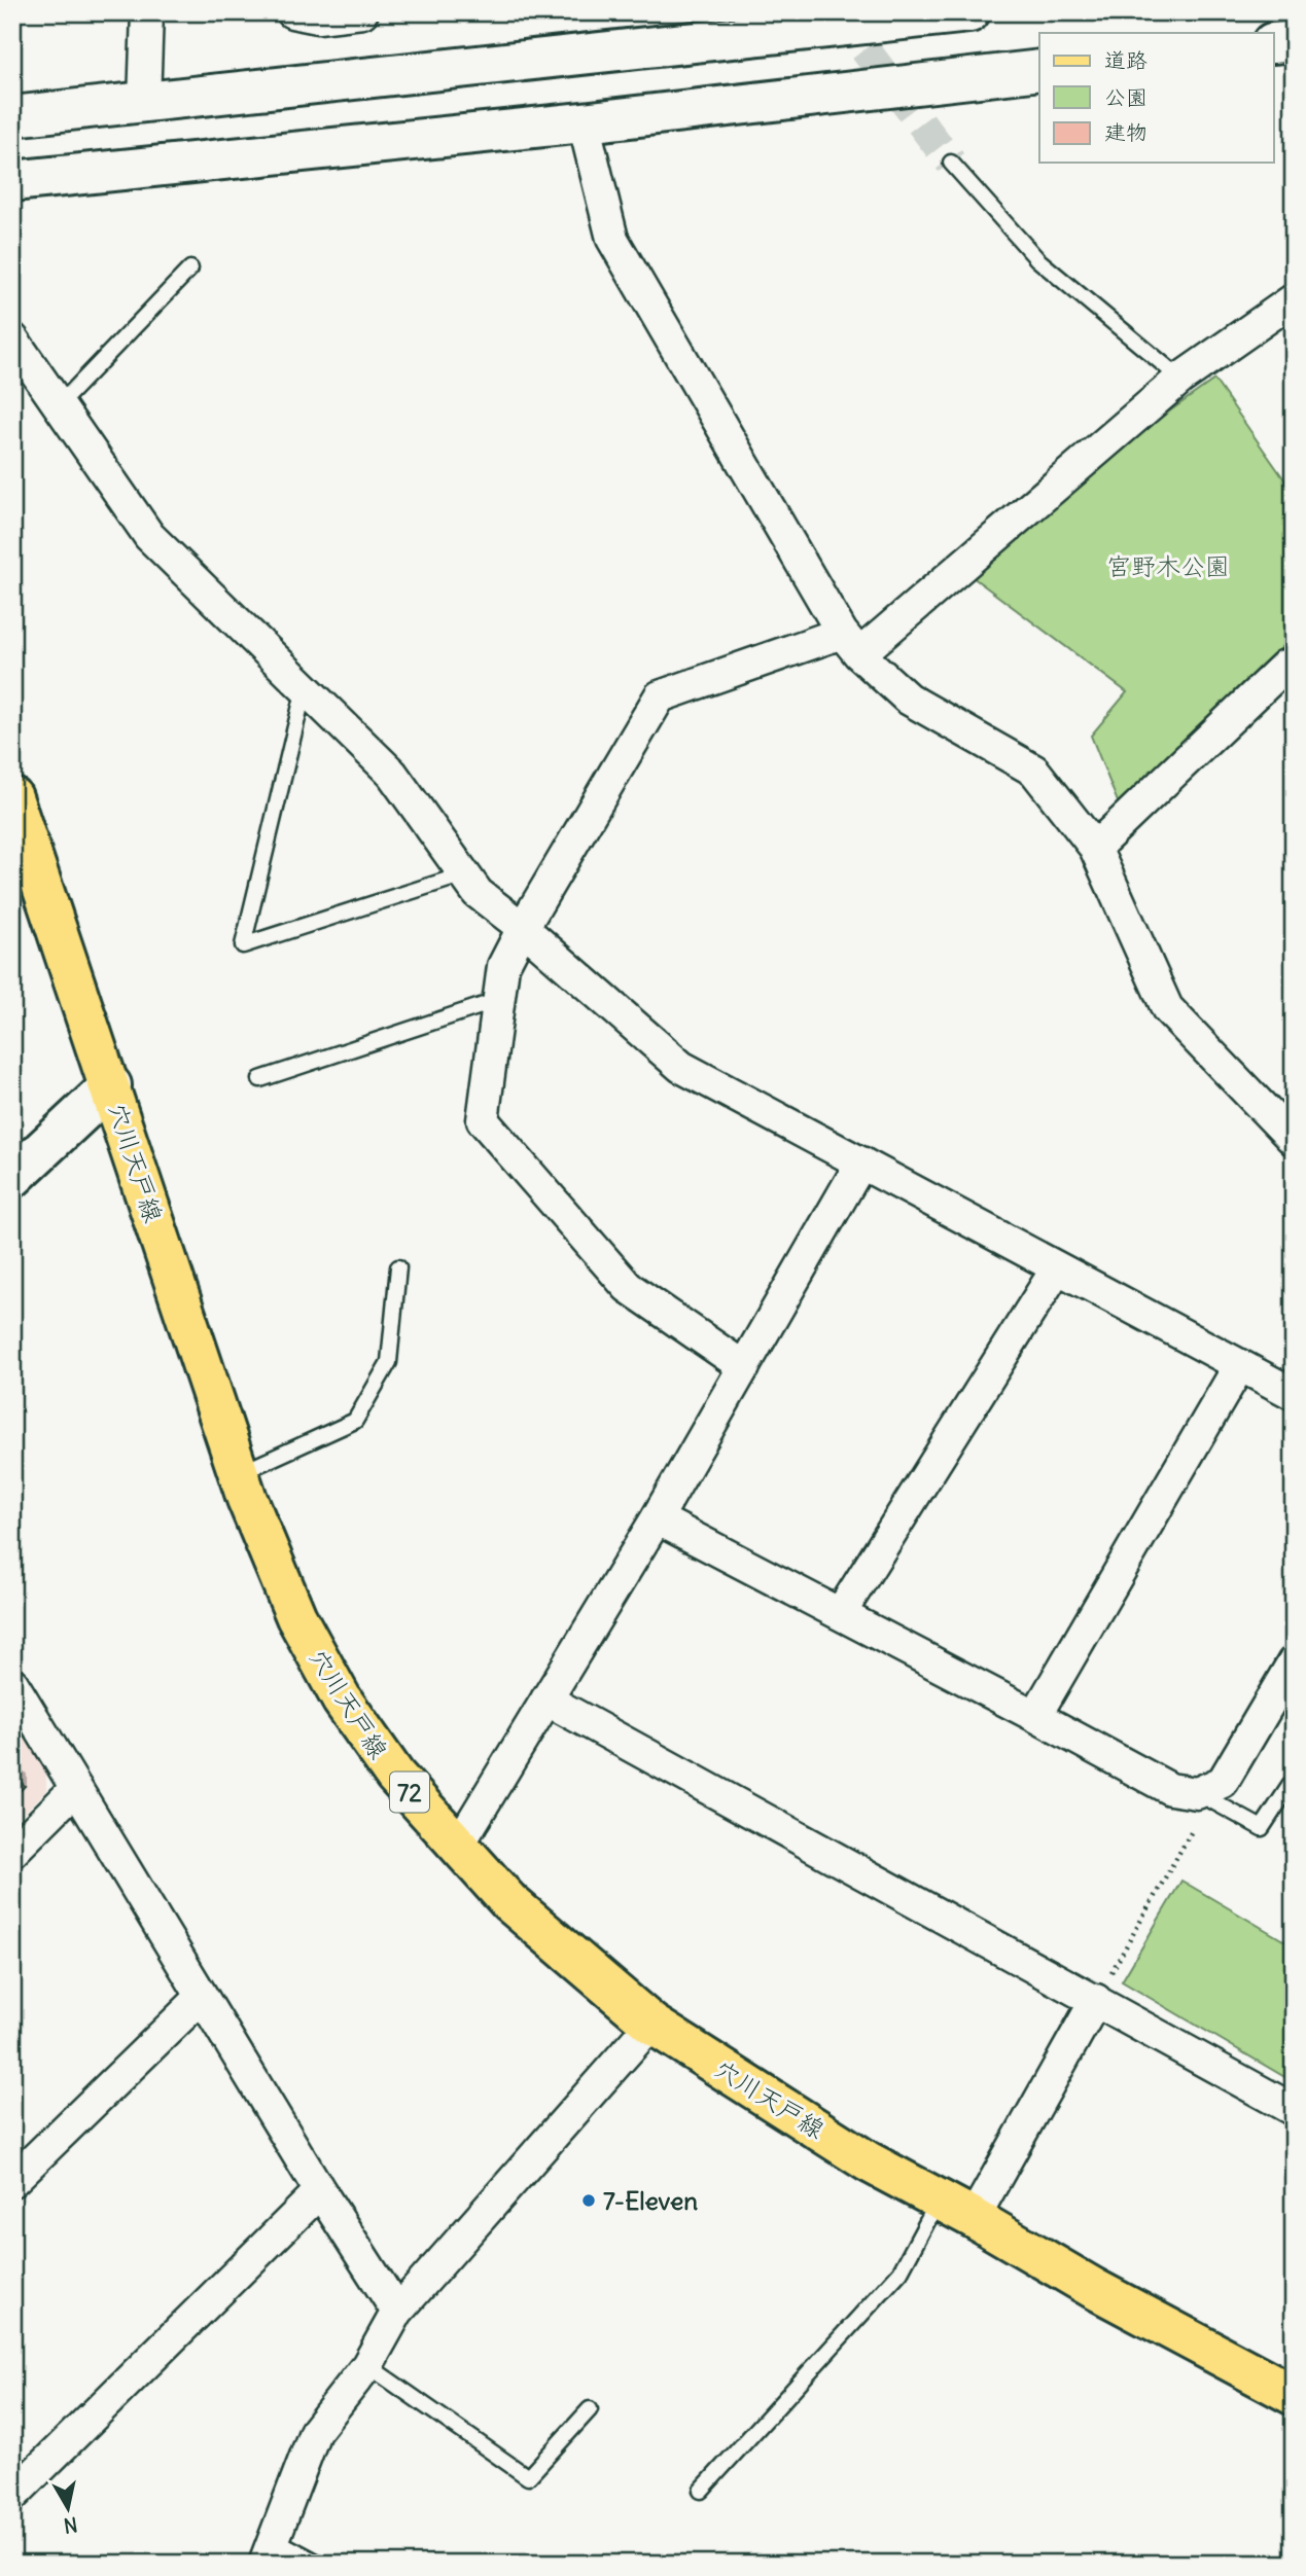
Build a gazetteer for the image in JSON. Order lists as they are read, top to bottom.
{
  "streets": {
    "main road": ["穴川天戸線", "72"]
  },
  "parks": ["宮野木公園"],
  "places": ["7-Eleven"],
  "legend": ["道路", "公園", "建物"],
  "north": "bottom"
}
